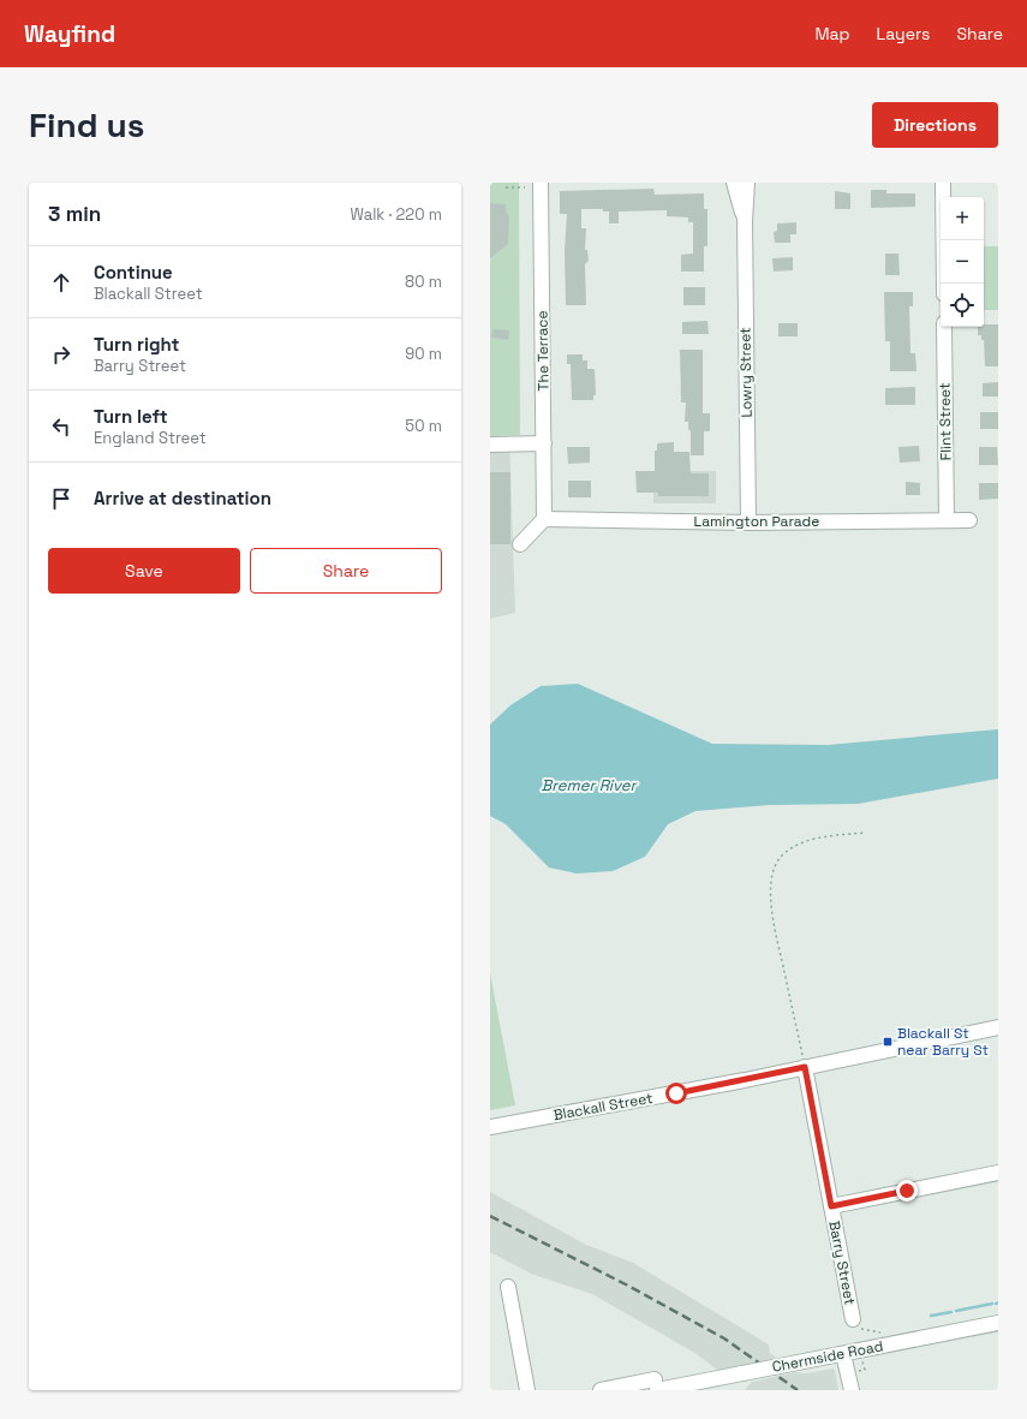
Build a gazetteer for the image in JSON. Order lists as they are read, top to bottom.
{
  "streets": {
    "street": [
      "The Terrace",
      "Lowry Street",
      "Flint Street",
      "Lamington Parade",
      "Blackall Street",
      "Barry Street",
      "Chermside Road"
    ]
  },
  "crossings": [
    ["The Terrace", "Lamington Parade"],
    ["Lowry Street", "Lamington Parade"],
    ["Flint Street", "Lamington Parade"],
    ["Blackall Street", "Barry Street"]
  ],
  "water": ["Bremer River"],
  "places": {
    "transit": ["Blackall St near Barry St"]
  },
  "page": {
    "header": "Wayfind",
    "nav": ["Map", "Layers", "Share"],
    "buttons": [
      "Directions",
      ["Save", "Share"]
    ],
    "title": "Find us",
    "heading": ["3 min", "Walk · 220 m"],
    "map_buttons": ["+", "−"],
    "list": [
      ["Continue", "Blackall Street", "80 m"],
      ["Turn right", "Barry Street", "90 m"],
      ["Turn left", "England Street", "50 m"],
      "Arrive at destination"
    ]
  }
}
